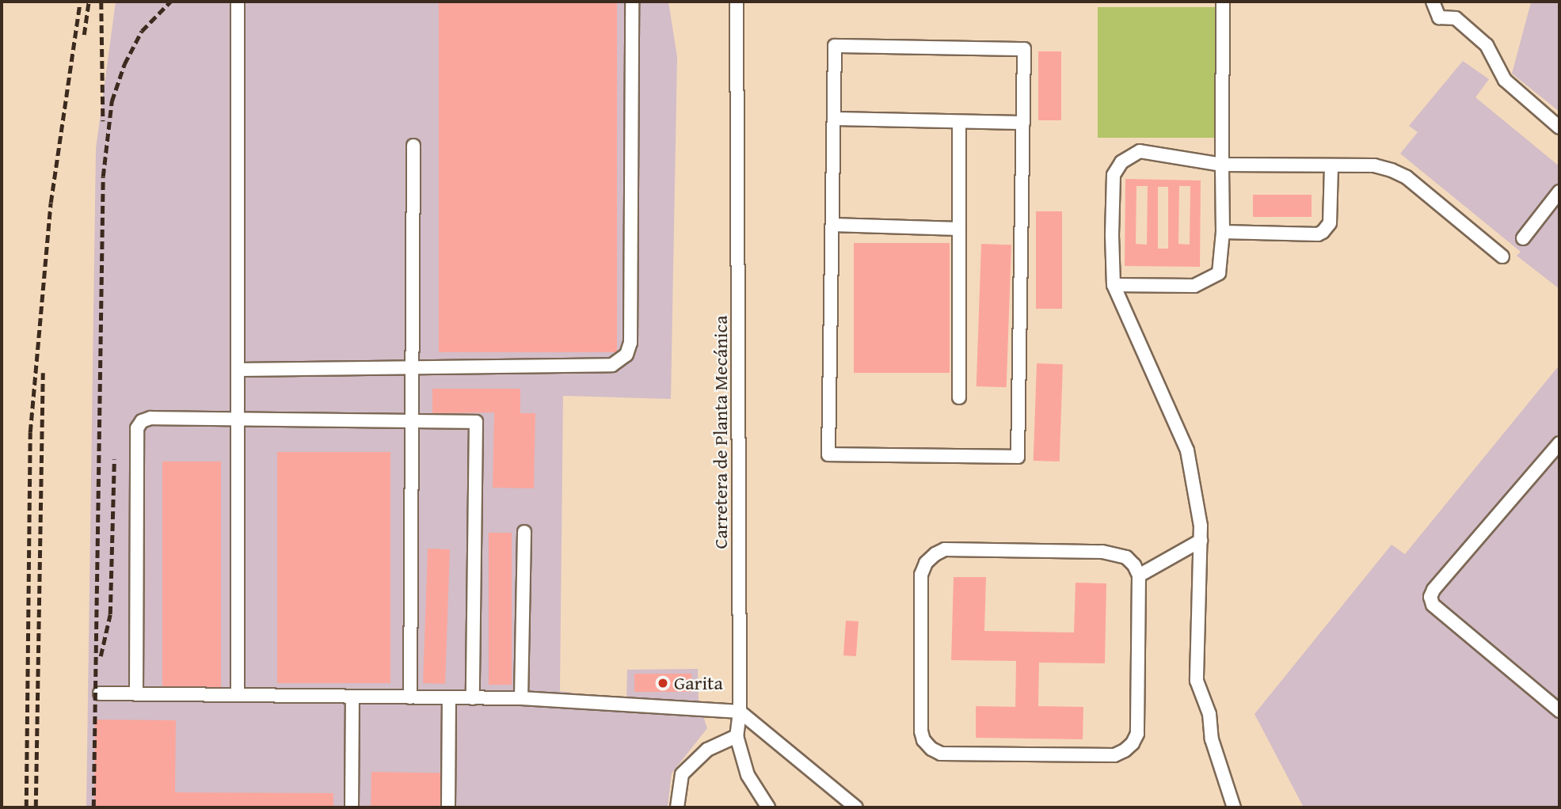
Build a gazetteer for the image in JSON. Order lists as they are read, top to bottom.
{
  "streets": {
    "street": ["Carretera de Planta Mecánica"]
  },
  "places": ["Garita"]
}
